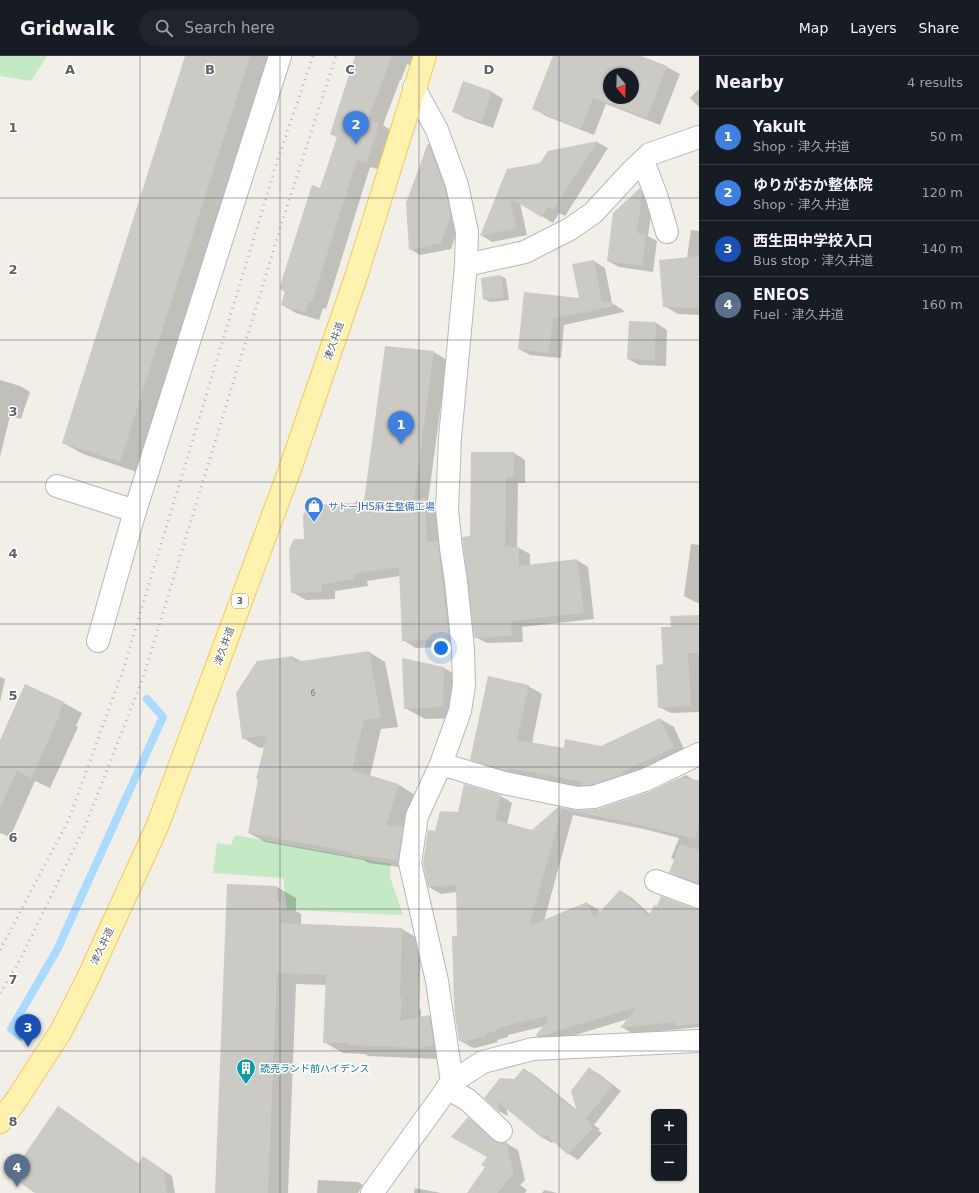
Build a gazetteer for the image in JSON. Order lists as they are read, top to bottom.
{
  "streets": {
    "main road": ["津久井道", "3"]
  },
  "places": {
    "shop": ["サトーJHS麻生整備工場"],
    "building": ["読売ランド前ハイデンス"]
  },
  "house_numbers": ["6"],
  "north": "bottom",
  "page": {
    "header": "Gridwalk",
    "search": "Search here",
    "nav": ["Map", "Layers", "Share"],
    "heading": ["Nearby", "4 results"],
    "list": [
      {
        "mark": "1",
        "name": "Yakult",
        "note": "Shop · 津久井道",
        "value": "50 m"
      },
      {
        "mark": "2",
        "name": "ゆりがおか整体院",
        "note": "Shop · 津久井道",
        "value": "120 m"
      },
      {
        "mark": "3",
        "name": "西生田中学校入口",
        "note": "Bus stop · 津久井道",
        "value": "140 m"
      },
      {
        "mark": "4",
        "name": "ENEOS",
        "note": "Fuel · 津久井道",
        "value": "160 m"
      }
    ],
    "pins": [
      "2",
      "1",
      "3",
      "4"
    ],
    "map_buttons": ["+", "−"]
  },
  "grid": {
    "columns": [
      "A",
      "B",
      "C",
      "D"
    ],
    "rows": [
      "1",
      "2",
      "3",
      "4",
      "5",
      "6",
      "7",
      "8"
    ]
  }
}
